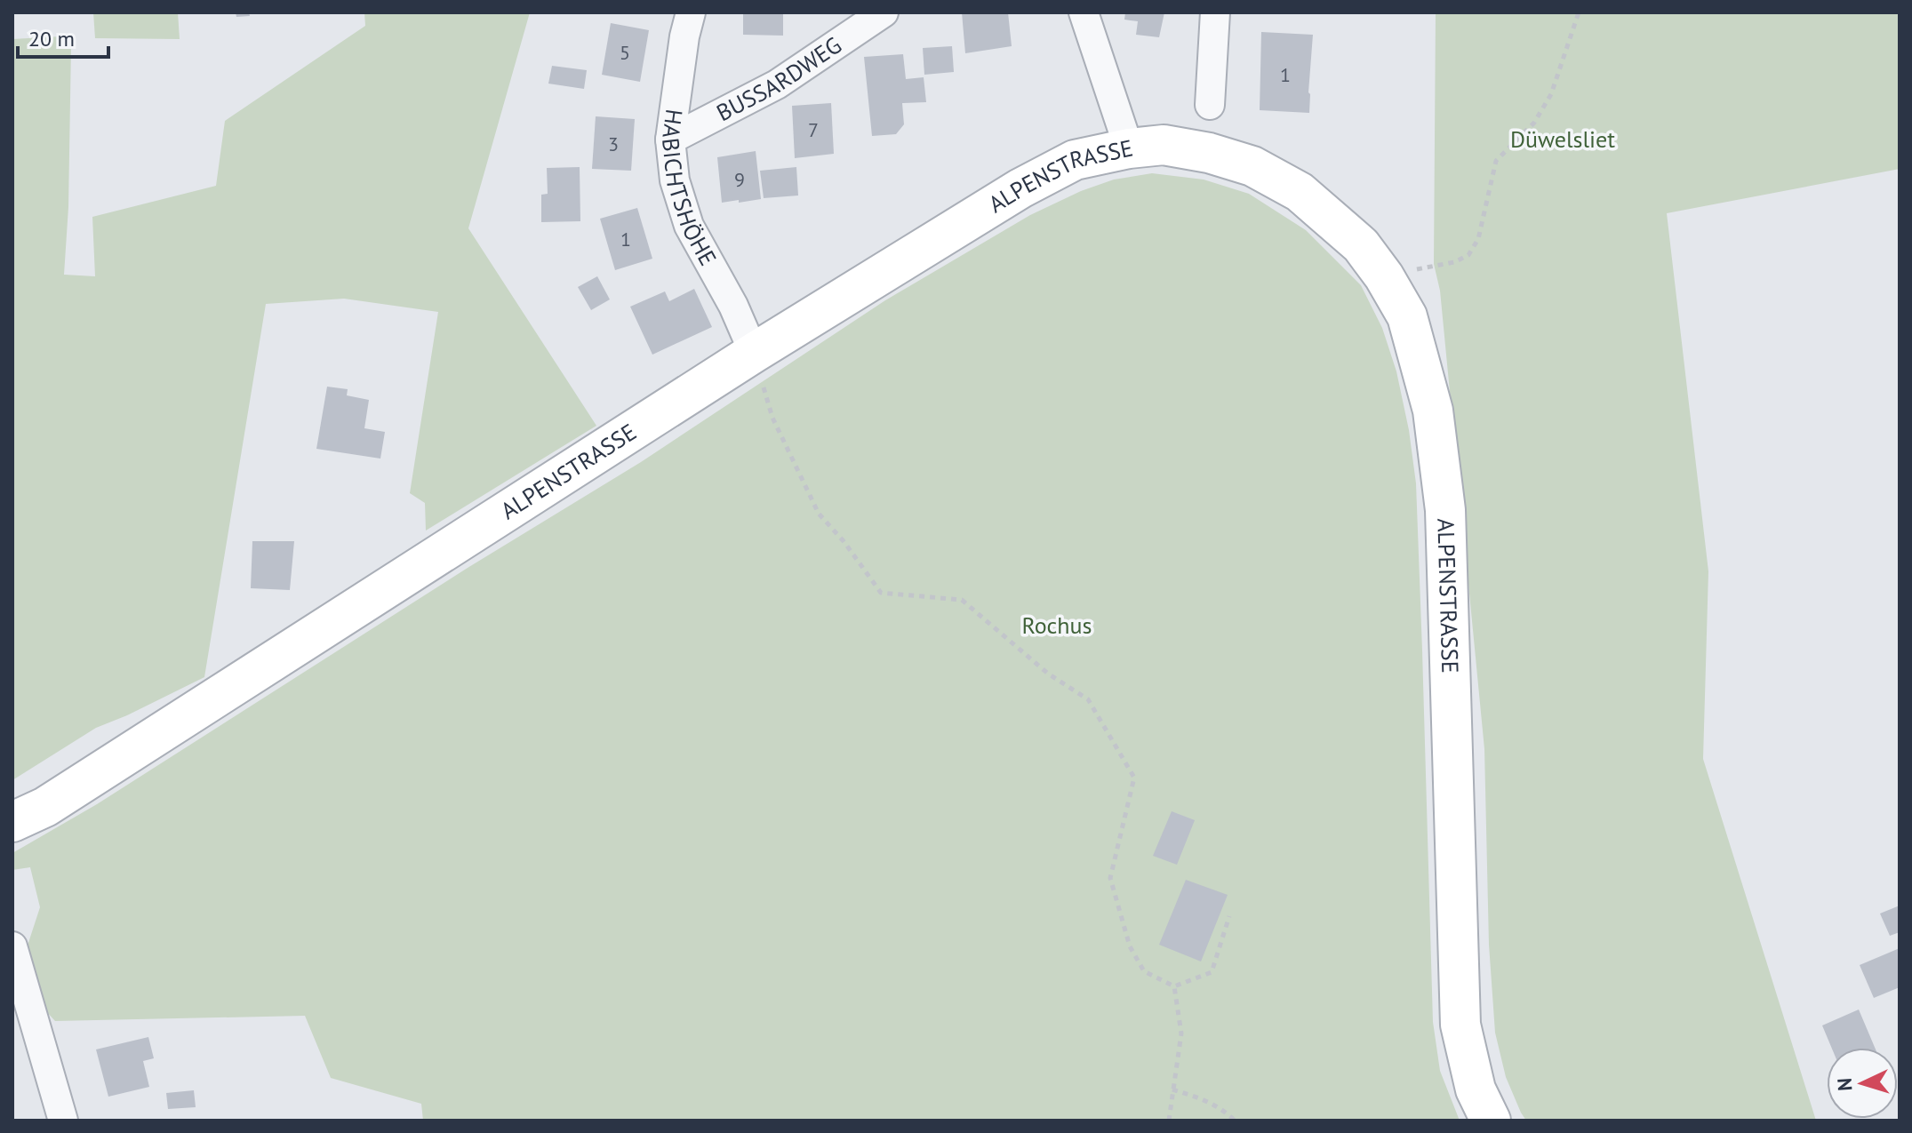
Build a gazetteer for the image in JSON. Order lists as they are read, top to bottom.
{
  "streets": {
    "street": ["BUSSARDWEG", "ALPENSTRASSE", "HABICHTSHÖHE"]
  },
  "crossings": [
    ["BUSSARDWEG", "HABICHTSHÖHE"],
    ["ALPENSTRASSE", "HABICHTSHÖHE"]
  ],
  "parks": ["Düwelsliet", "Rochus"],
  "house_numbers": [
    "5",
    "1",
    "7",
    "3",
    "9",
    "1"
  ],
  "scale_bar": "20 m",
  "north": "left"
}
